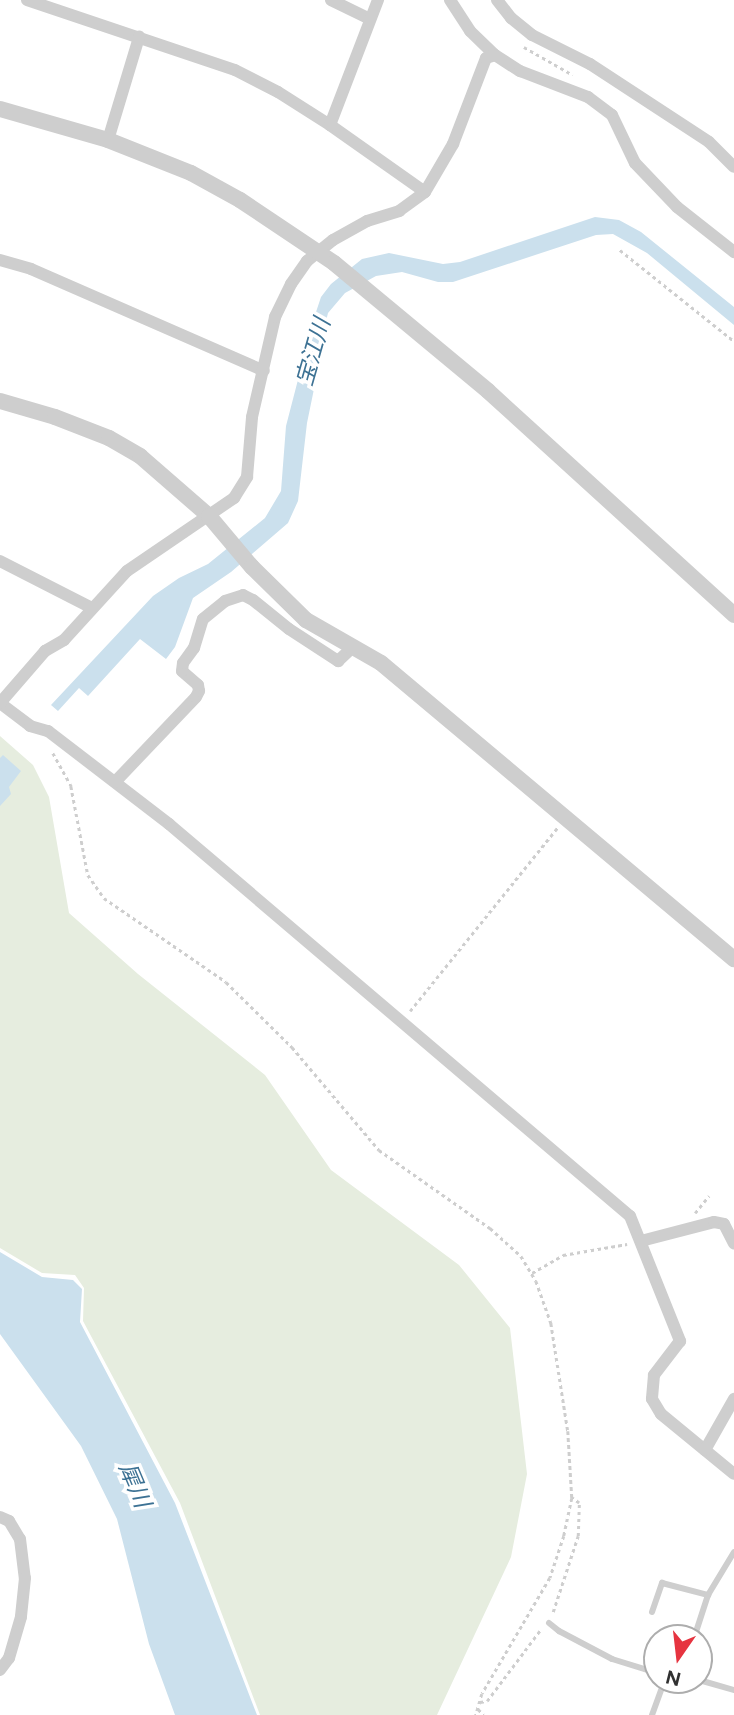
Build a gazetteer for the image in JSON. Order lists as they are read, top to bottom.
{
  "water": ["宝江川", "犀川"],
  "north": "bottom"
}
